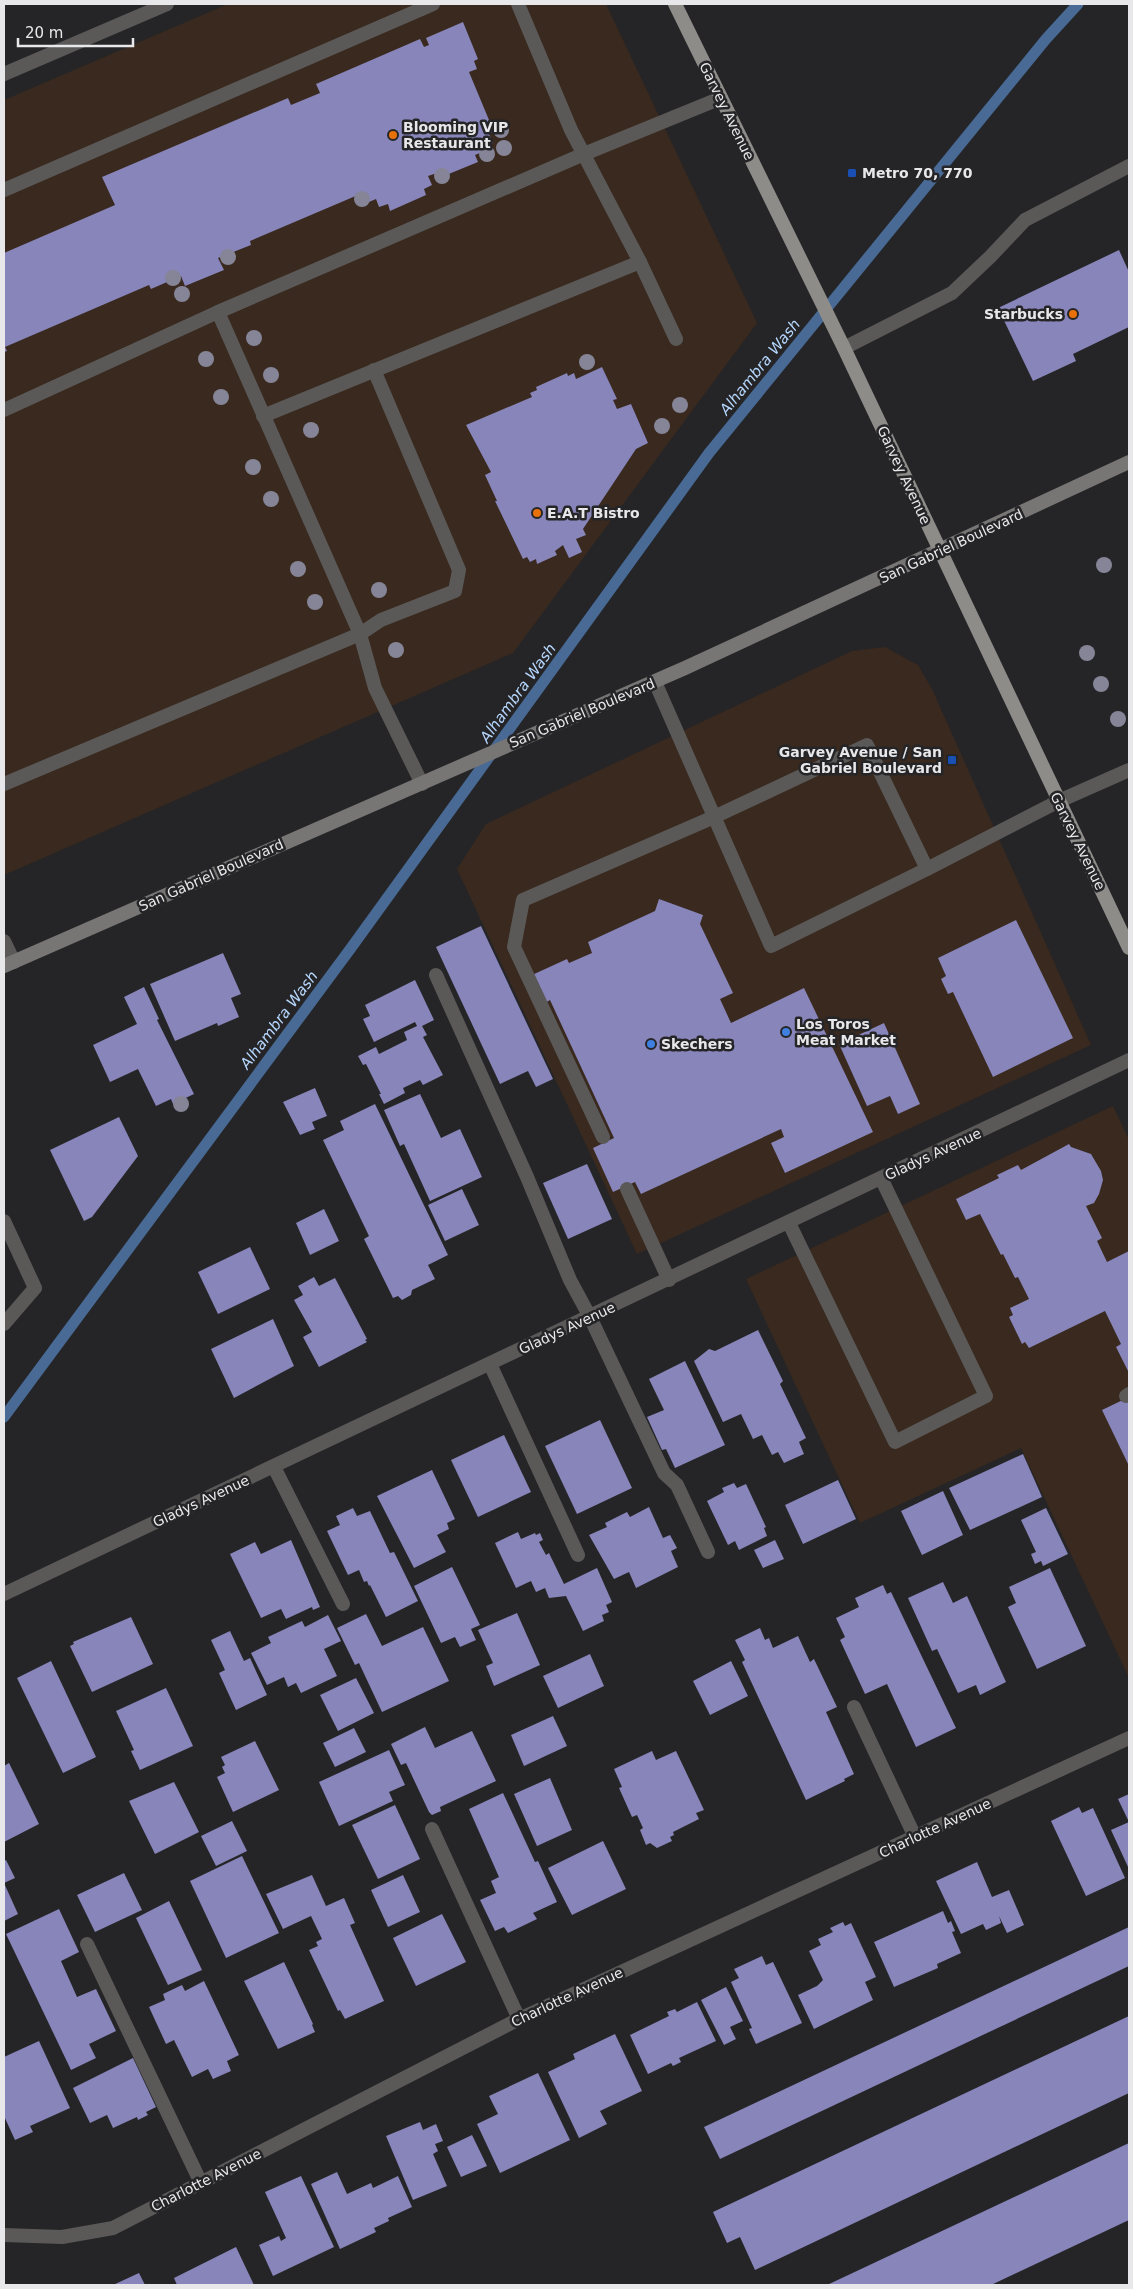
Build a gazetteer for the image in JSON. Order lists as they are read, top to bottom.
{
  "streets": {
    "main road": ["Garvey Avenue", "San Gabriel Boulevard"],
    "street": ["Gladys Avenue", "Charlotte Avenue"]
  },
  "crossings": [
    ["Garvey Avenue", "San Gabriel Boulevard"]
  ],
  "water": ["Alhambra Wash"],
  "places": {
    "other": [
      "Blooming VIP Restaurant",
      "Starbucks",
      "E.A.T Bistro",
      "Los Toros Meat Market",
      "Skechers"
    ],
    "transit": ["Metro 70, 770", "Garvey Avenue / San Gabriel Boulevard"]
  },
  "scale_bar": "20 m"
}
